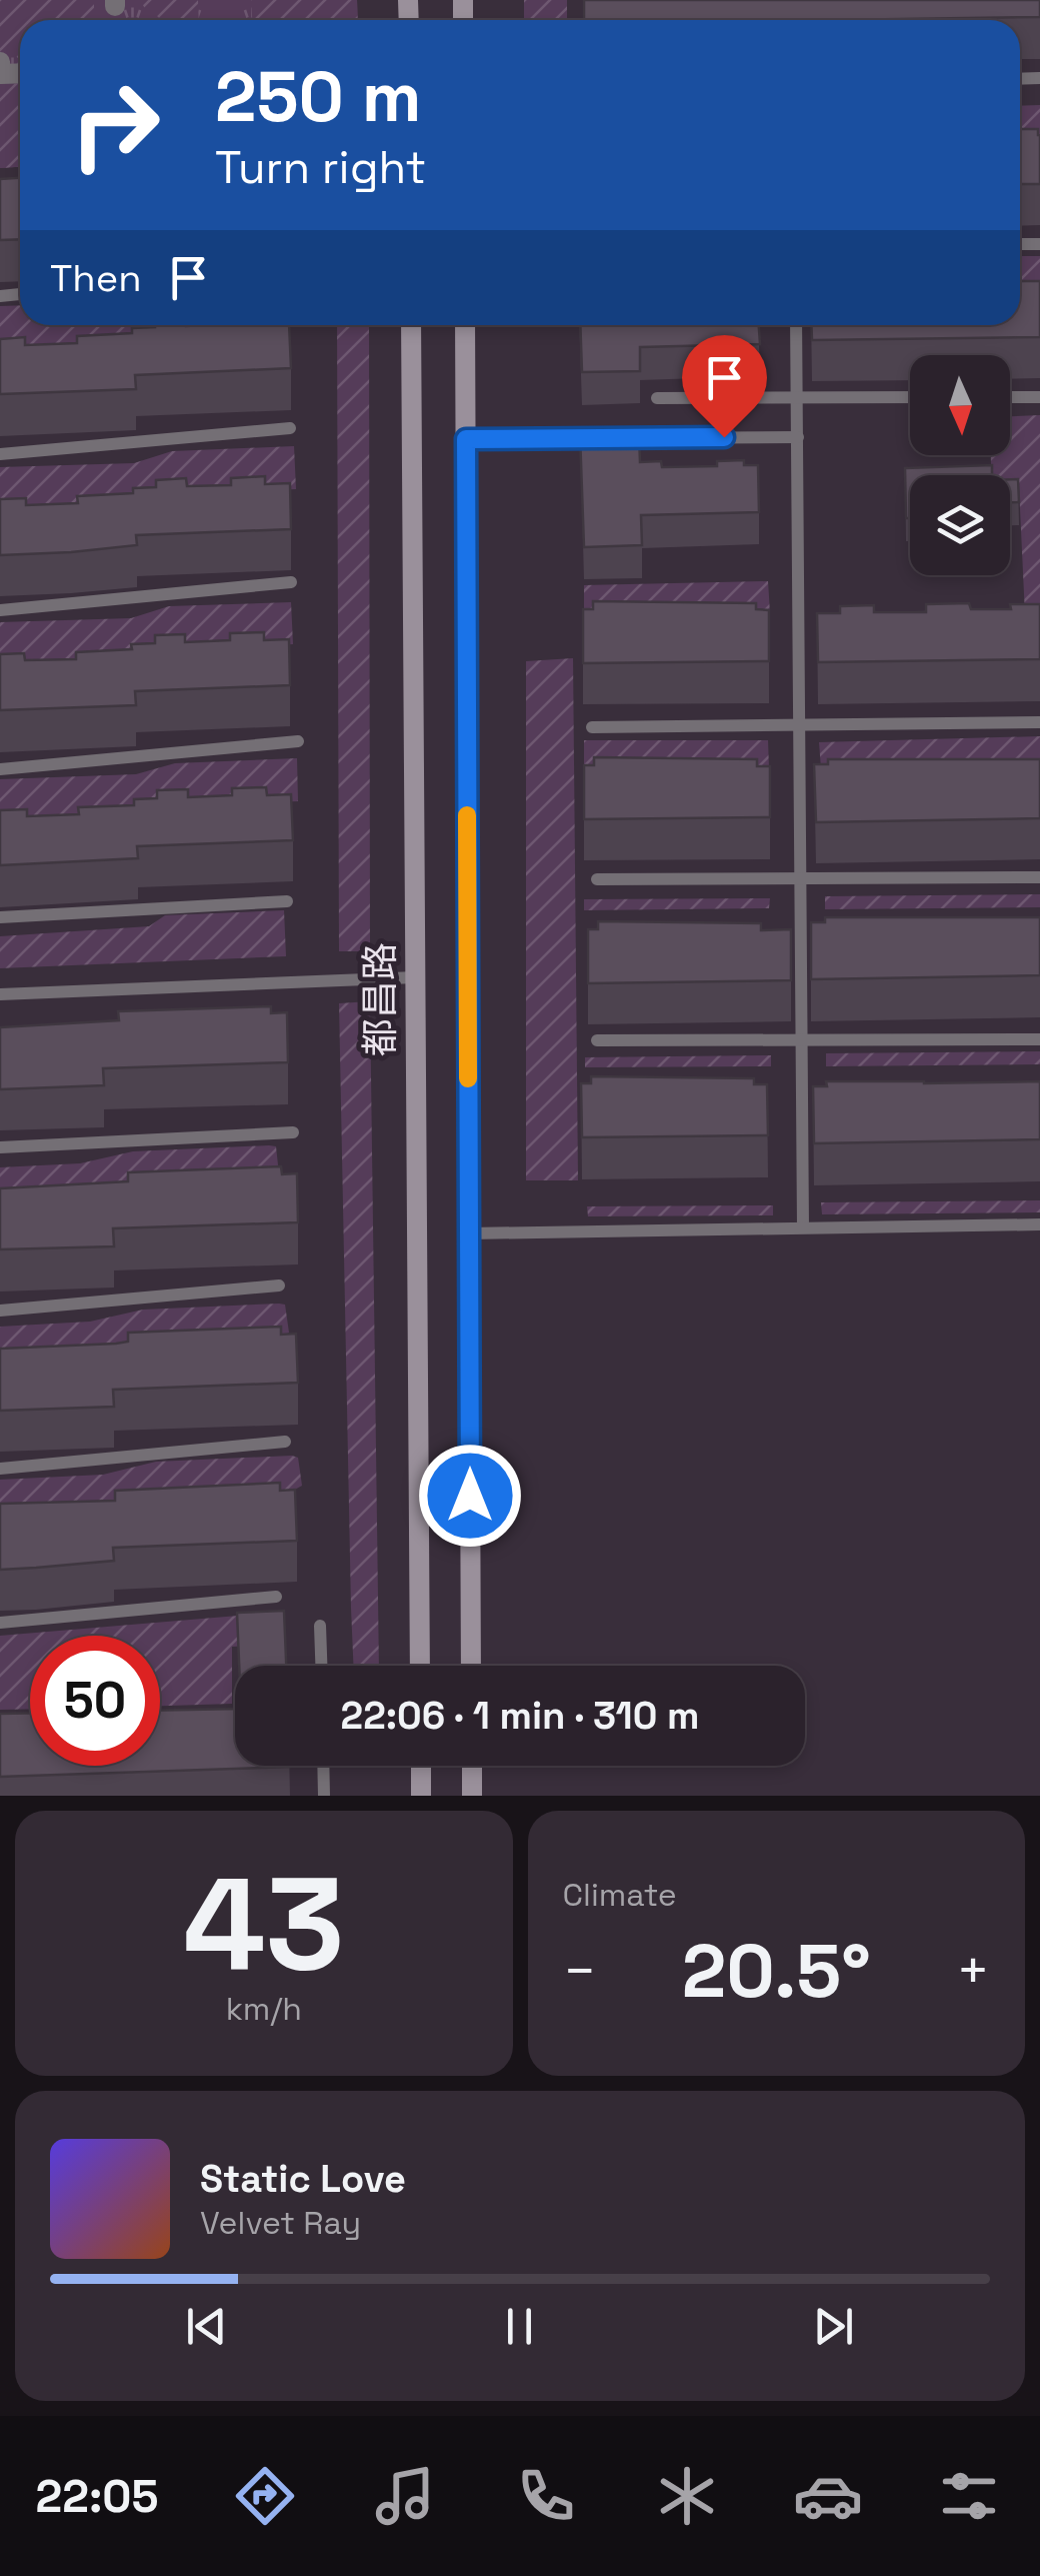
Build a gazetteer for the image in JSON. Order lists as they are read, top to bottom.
{
  "streets": {
    "main road": ["都昌路"]
  },
  "north": "bottom",
  "page": {
    "turn": ["250 m", "Turn right"],
    "then": "Then",
    "limit": "50",
    "trip": "22:06 · 1 min · 310 m",
    "tile": [
      ["43", "km/h"],
      "Climate"
    ],
    "heat": ["−", "20.5°", "+"],
    "song": ["Static Love", "Velvet Ray"],
    "tabs": "22:05"
  }
}
